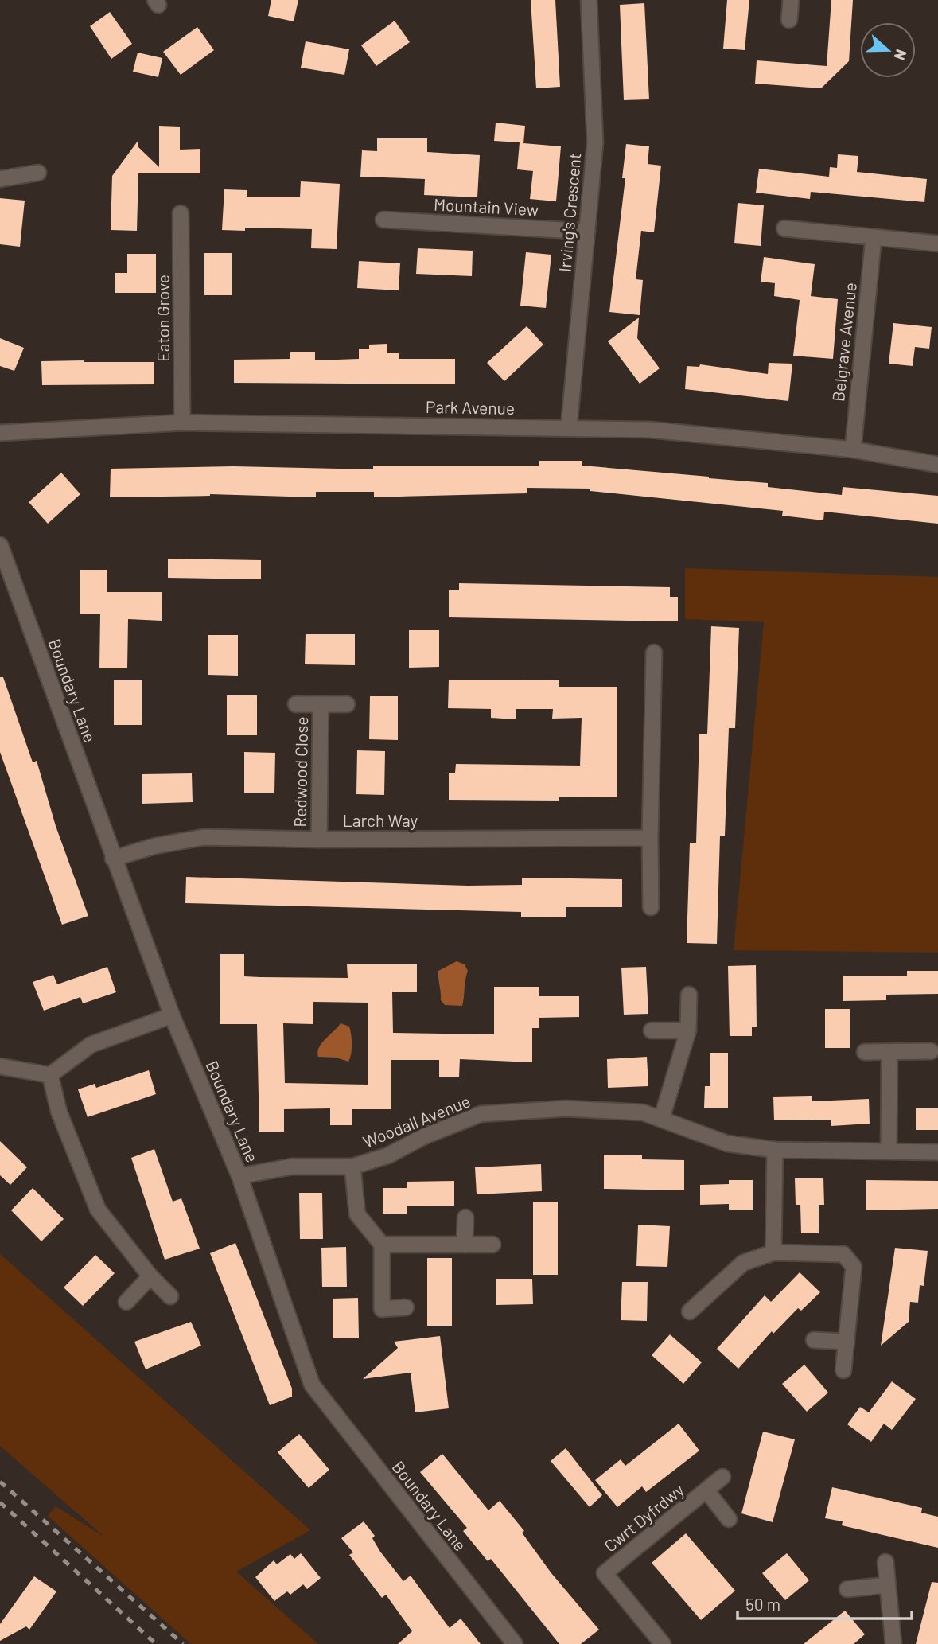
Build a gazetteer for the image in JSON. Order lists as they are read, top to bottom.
{
  "streets": {
    "street": [
      "Mountain View",
      "Irving's Crescent",
      "Eaton Grove",
      "Belgrave Avenue",
      "Park Avenue",
      "Boundary Lane",
      "Redwood Close",
      "Larch Way",
      "Woodall Avenue",
      "Cwrt Dyfrdwy"
    ]
  },
  "crossings": [
    ["Mountain View", "Irving's Crescent"],
    ["Irving's Crescent", "Park Avenue"],
    ["Eaton Grove", "Park Avenue"],
    ["Belgrave Avenue", "Park Avenue"],
    ["Boundary Lane", "Larch Way"],
    ["Boundary Lane", "Woodall Avenue"],
    ["Redwood Close", "Larch Way"]
  ],
  "scale_bar": "50 m",
  "north": "right"
}
